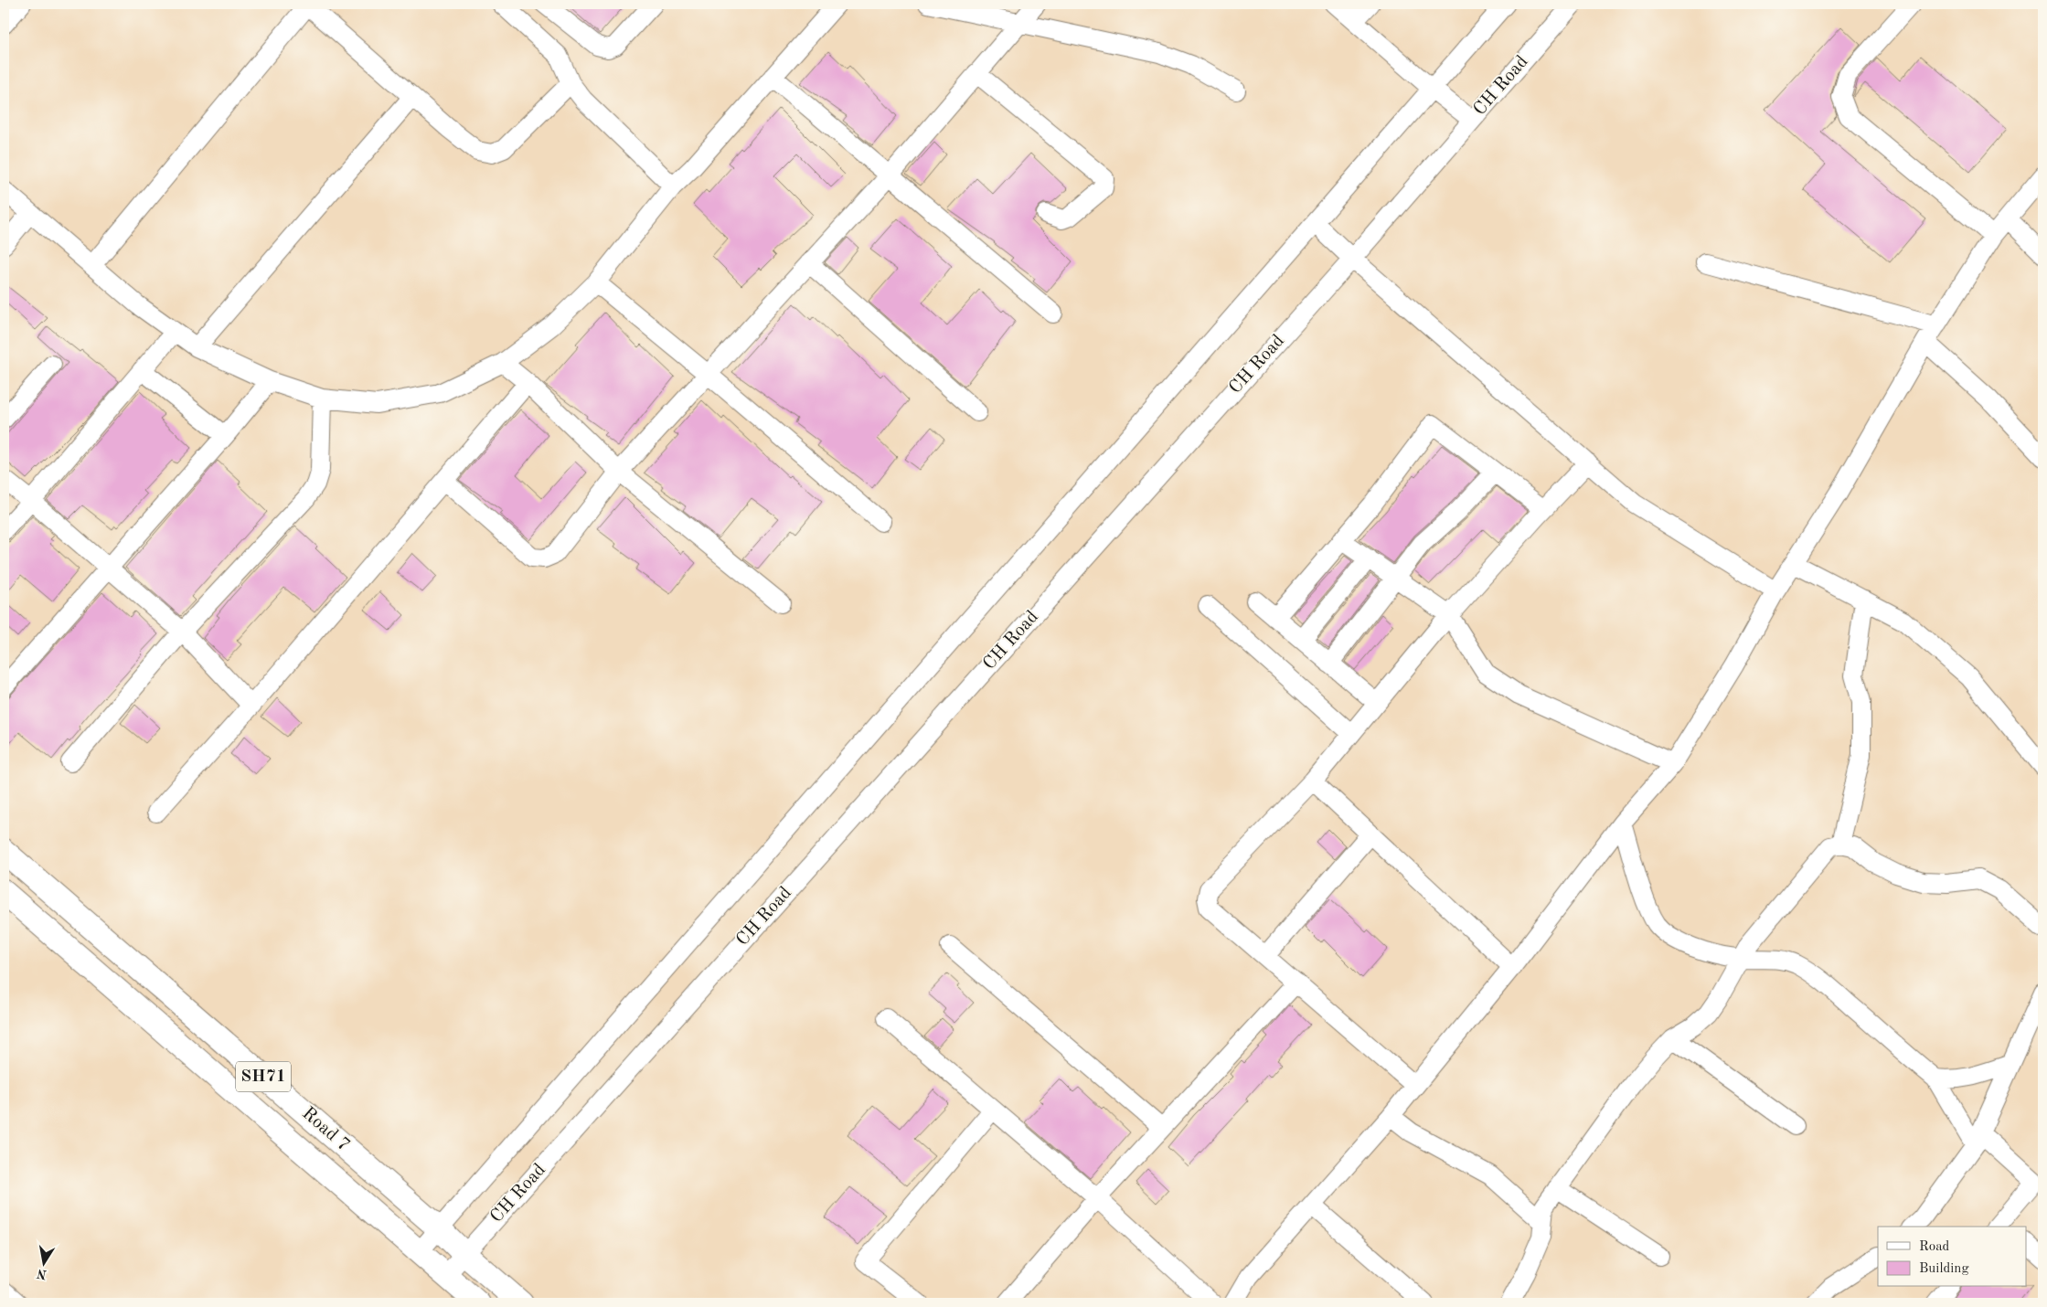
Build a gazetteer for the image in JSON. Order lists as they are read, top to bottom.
{
  "streets": {
    "main road": ["SH71", "Road 7"],
    "street": ["CH Road"]
  },
  "crossings": [
    ["CH Road", "Road 7"]
  ],
  "legend": ["Road", "Building"],
  "north": "bottom"
}
